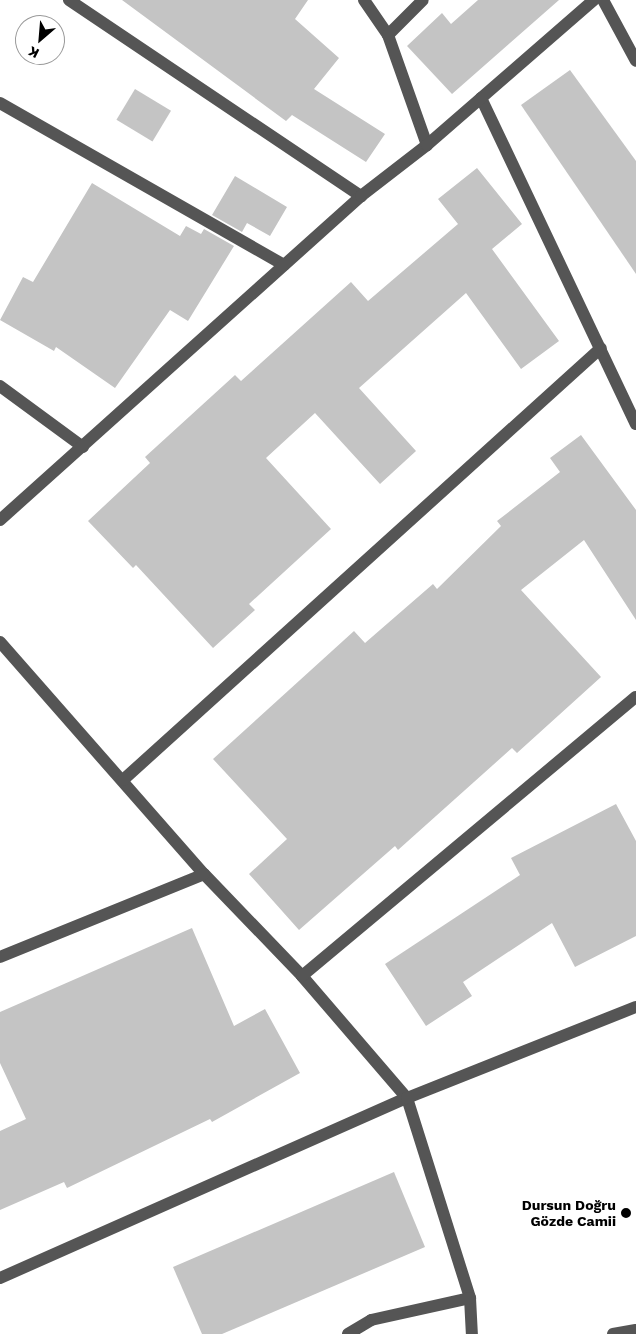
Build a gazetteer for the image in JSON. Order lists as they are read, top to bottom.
{
  "places": ["Dursun Doğru Gözde Camii"],
  "north": "bottom left"
}
